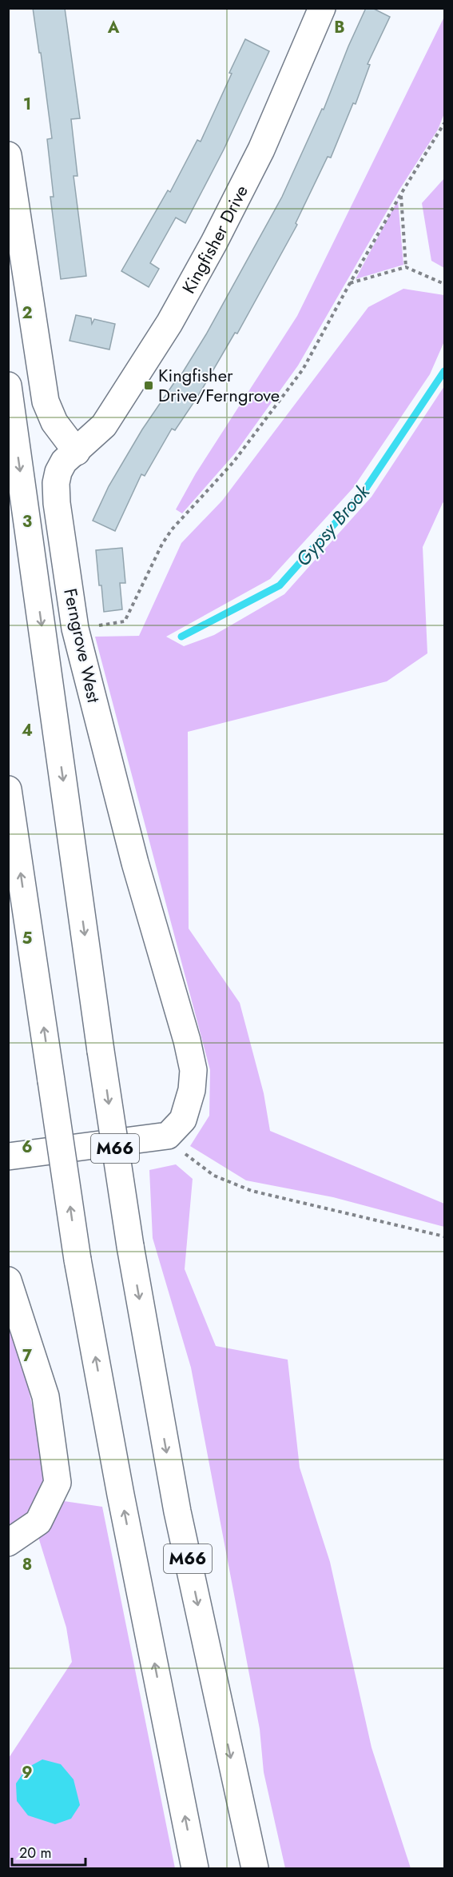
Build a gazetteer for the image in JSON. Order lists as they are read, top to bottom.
{
  "streets": {
    "main road": ["Kingfisher Drive", "Ferngrove West", "M66"]
  },
  "crossings": [
    ["Kingfisher Drive", "Ferngrove West"]
  ],
  "water": ["Gypsy Brook"],
  "places": {
    "transit": ["Kingfisher Drive/Ferngrove"]
  },
  "scale_bar": "20 m",
  "grid": {
    "columns": ["A", "B"],
    "rows": [
      "1",
      "2",
      "3",
      "4",
      "5",
      "6",
      "7",
      "8",
      "9"
    ]
  }
}
